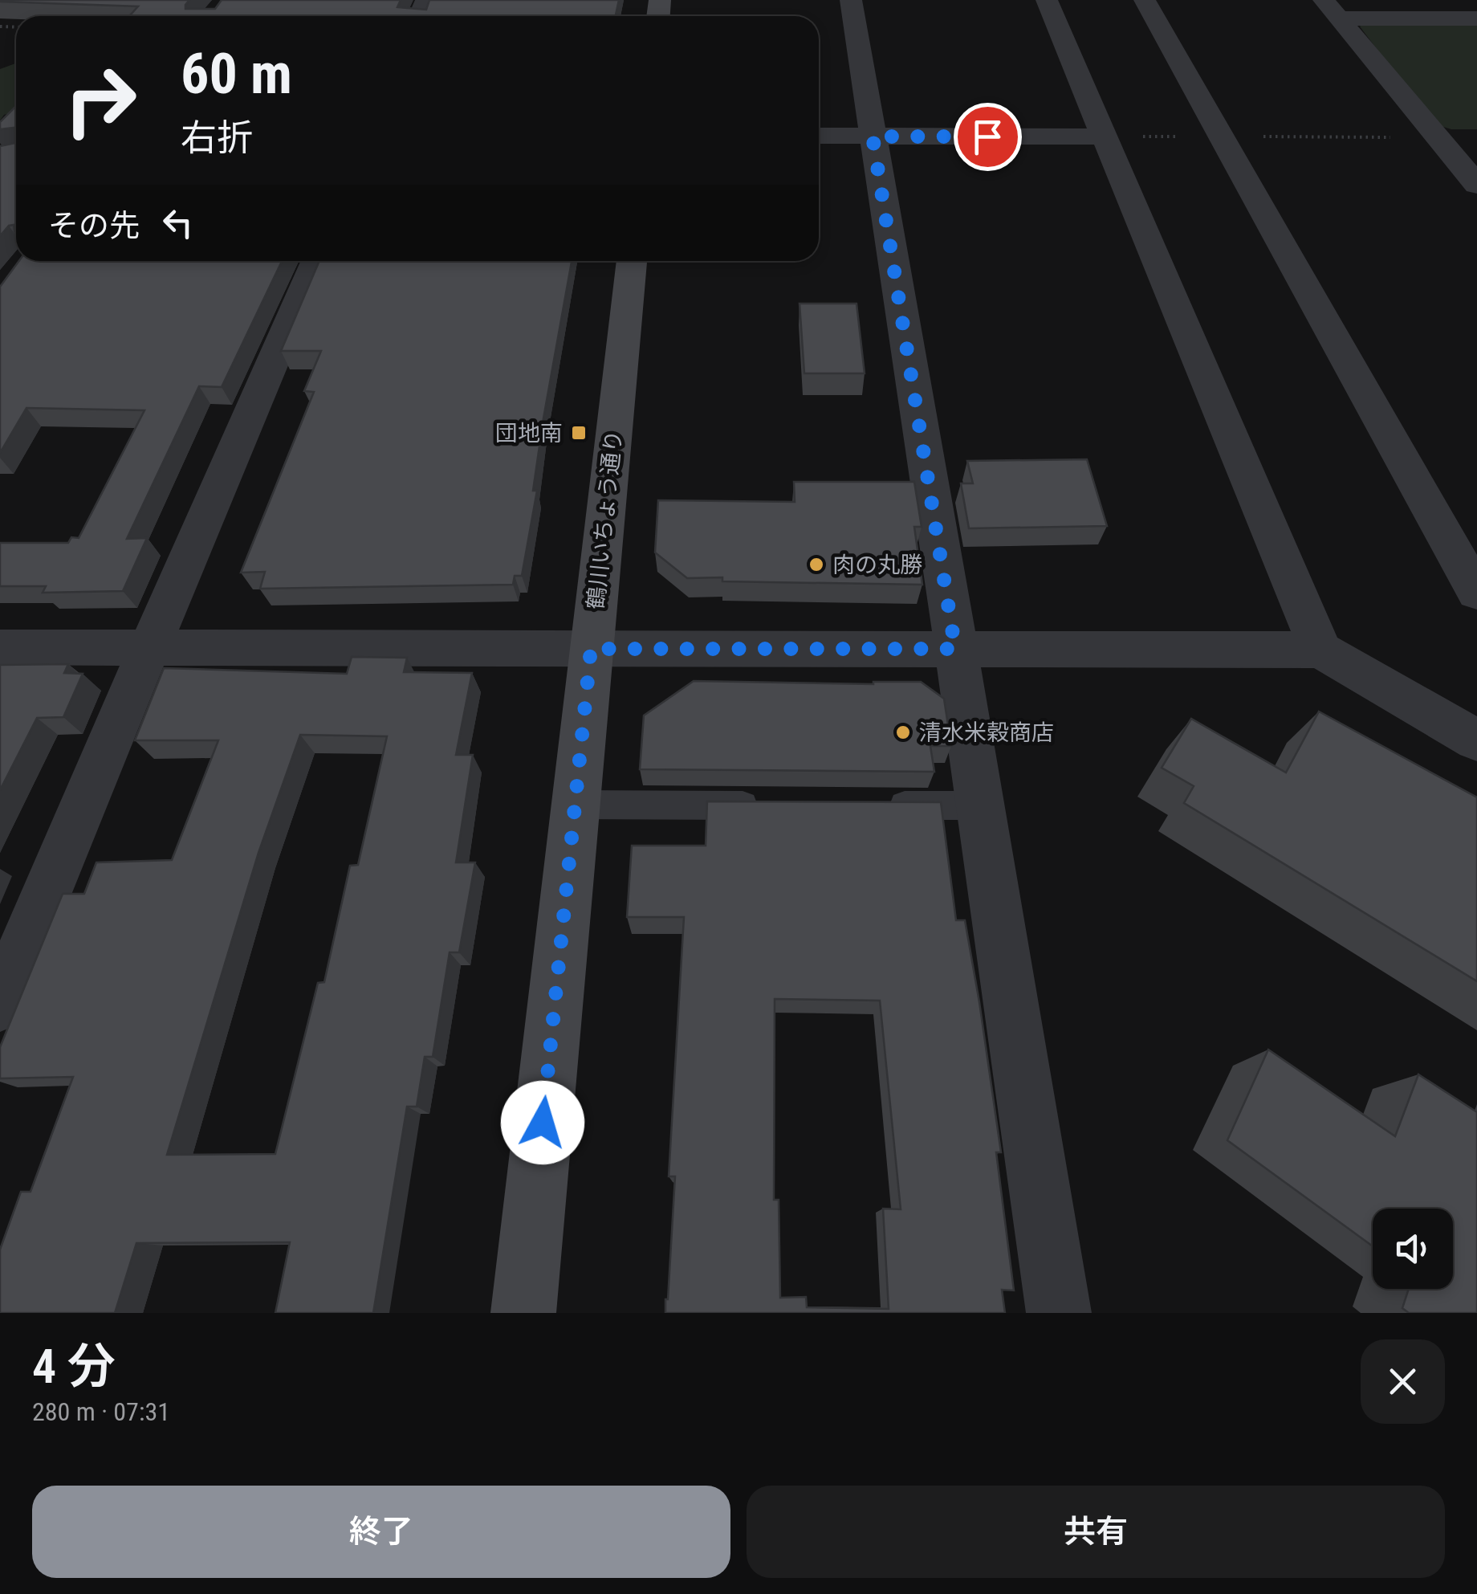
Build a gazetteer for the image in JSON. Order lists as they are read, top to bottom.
{
  "streets": {
    "street": ["鶴川いちょう通り"]
  },
  "places": {
    "transit": ["団地南"],
    "other": ["肉の丸勝", "清水米穀商店"]
  },
  "page": {
    "turn": ["60 m", "右折"],
    "then": "その先",
    "heading": ["4 分", "280 m · 07:31"],
    "buttons": ["終了", "共有"]
  }
}
